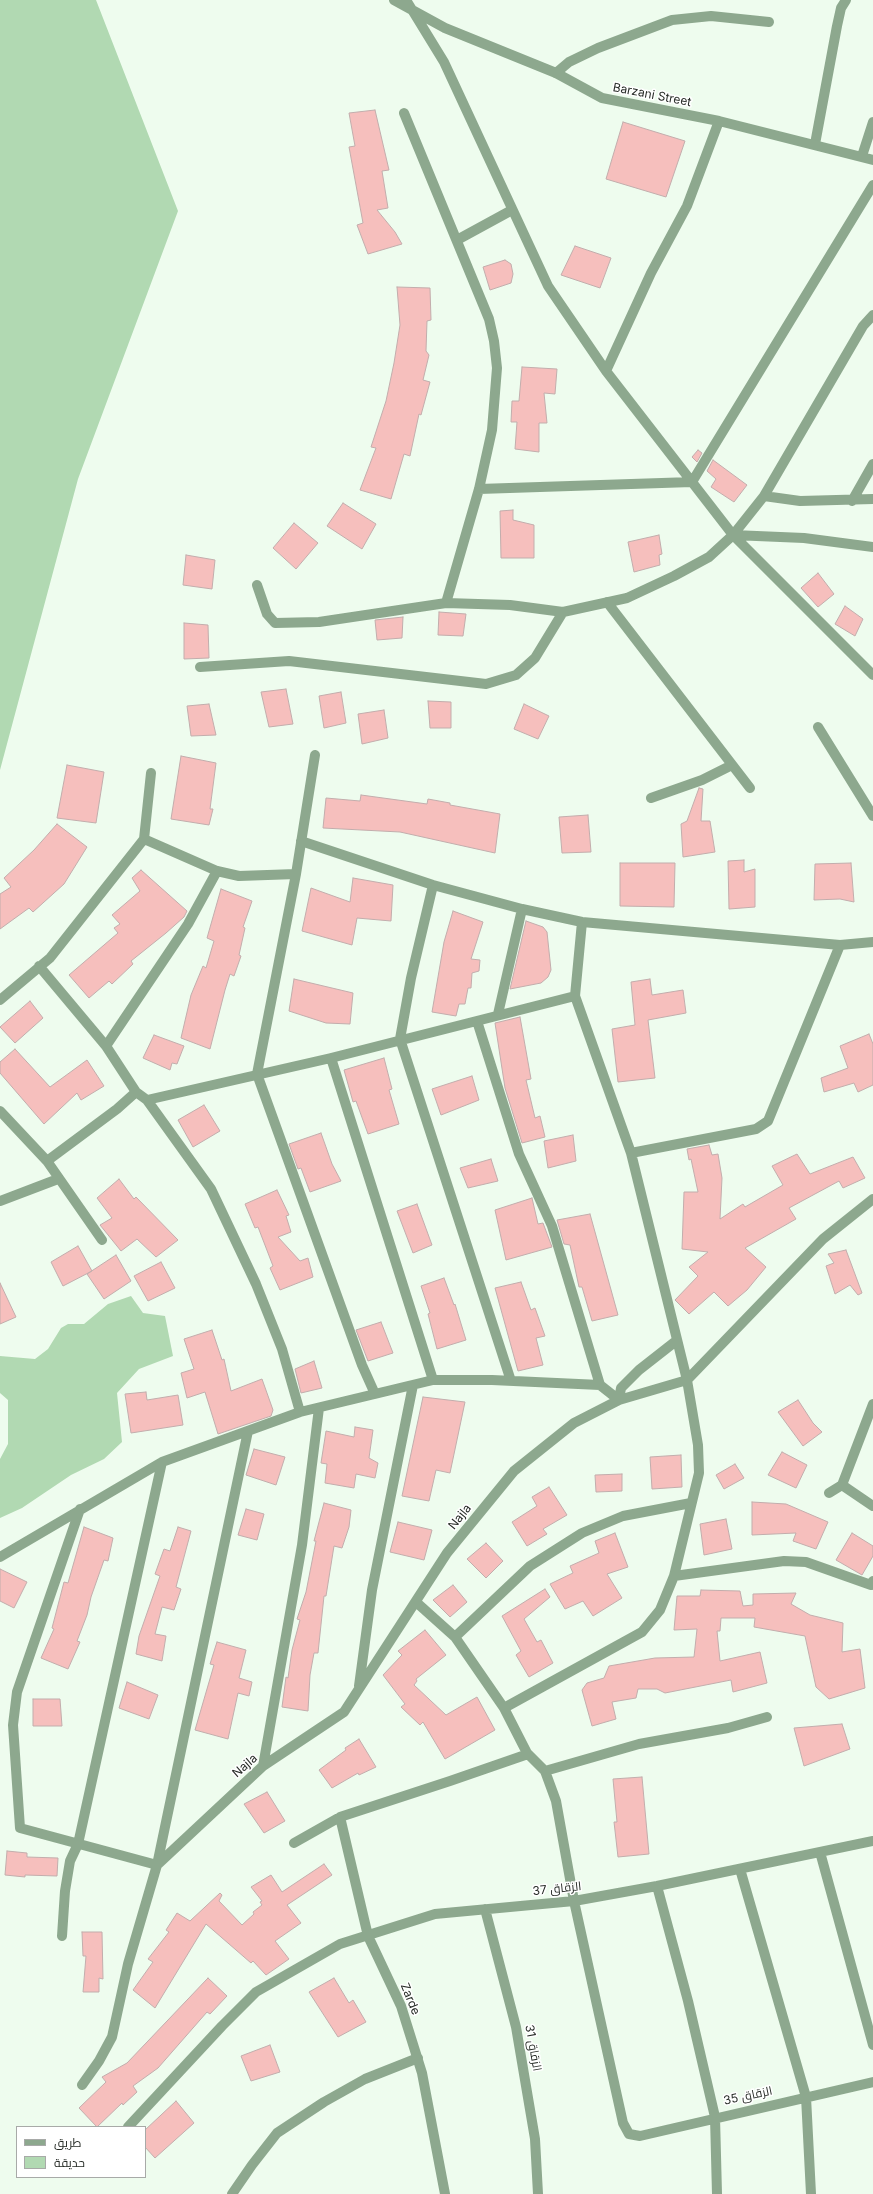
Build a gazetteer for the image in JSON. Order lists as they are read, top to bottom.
{
  "streets": {
    "street": [
      "Barzani Street",
      "Najla",
      "الزقاق 37",
      "Zarde",
      "الزقاق 31",
      "الزقاق 35"
    ]
  },
  "crossings": [
    ["الزقاق 37", "Zarde"],
    ["الزقاق 37", "الزقاق 31"],
    ["الزقاق 37", "الزقاق 35"]
  ],
  "legend": ["طريق", "حديقة"]
}
